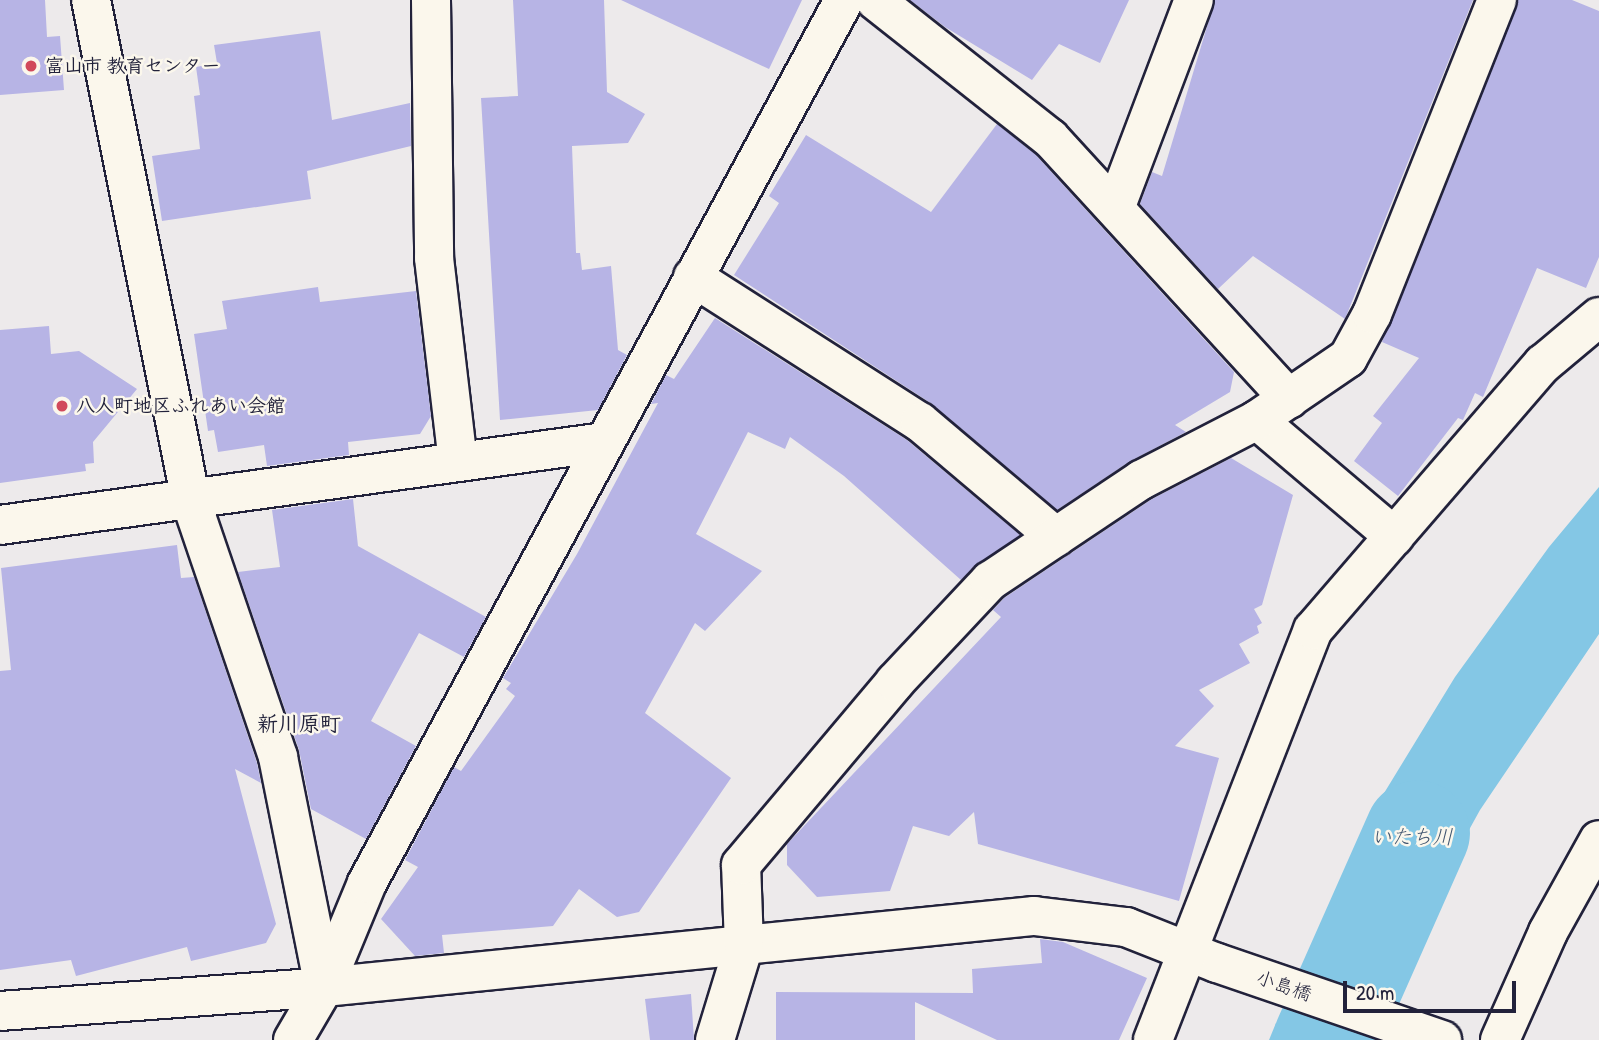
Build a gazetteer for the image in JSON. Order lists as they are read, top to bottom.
{
  "streets": {
    "street": ["小島橋"]
  },
  "districts": ["新川原町"],
  "water": ["いたち川"],
  "places": ["富山市 教育センター", "八人町地区ふれあい会館"],
  "scale_bar": "20 m"
}
